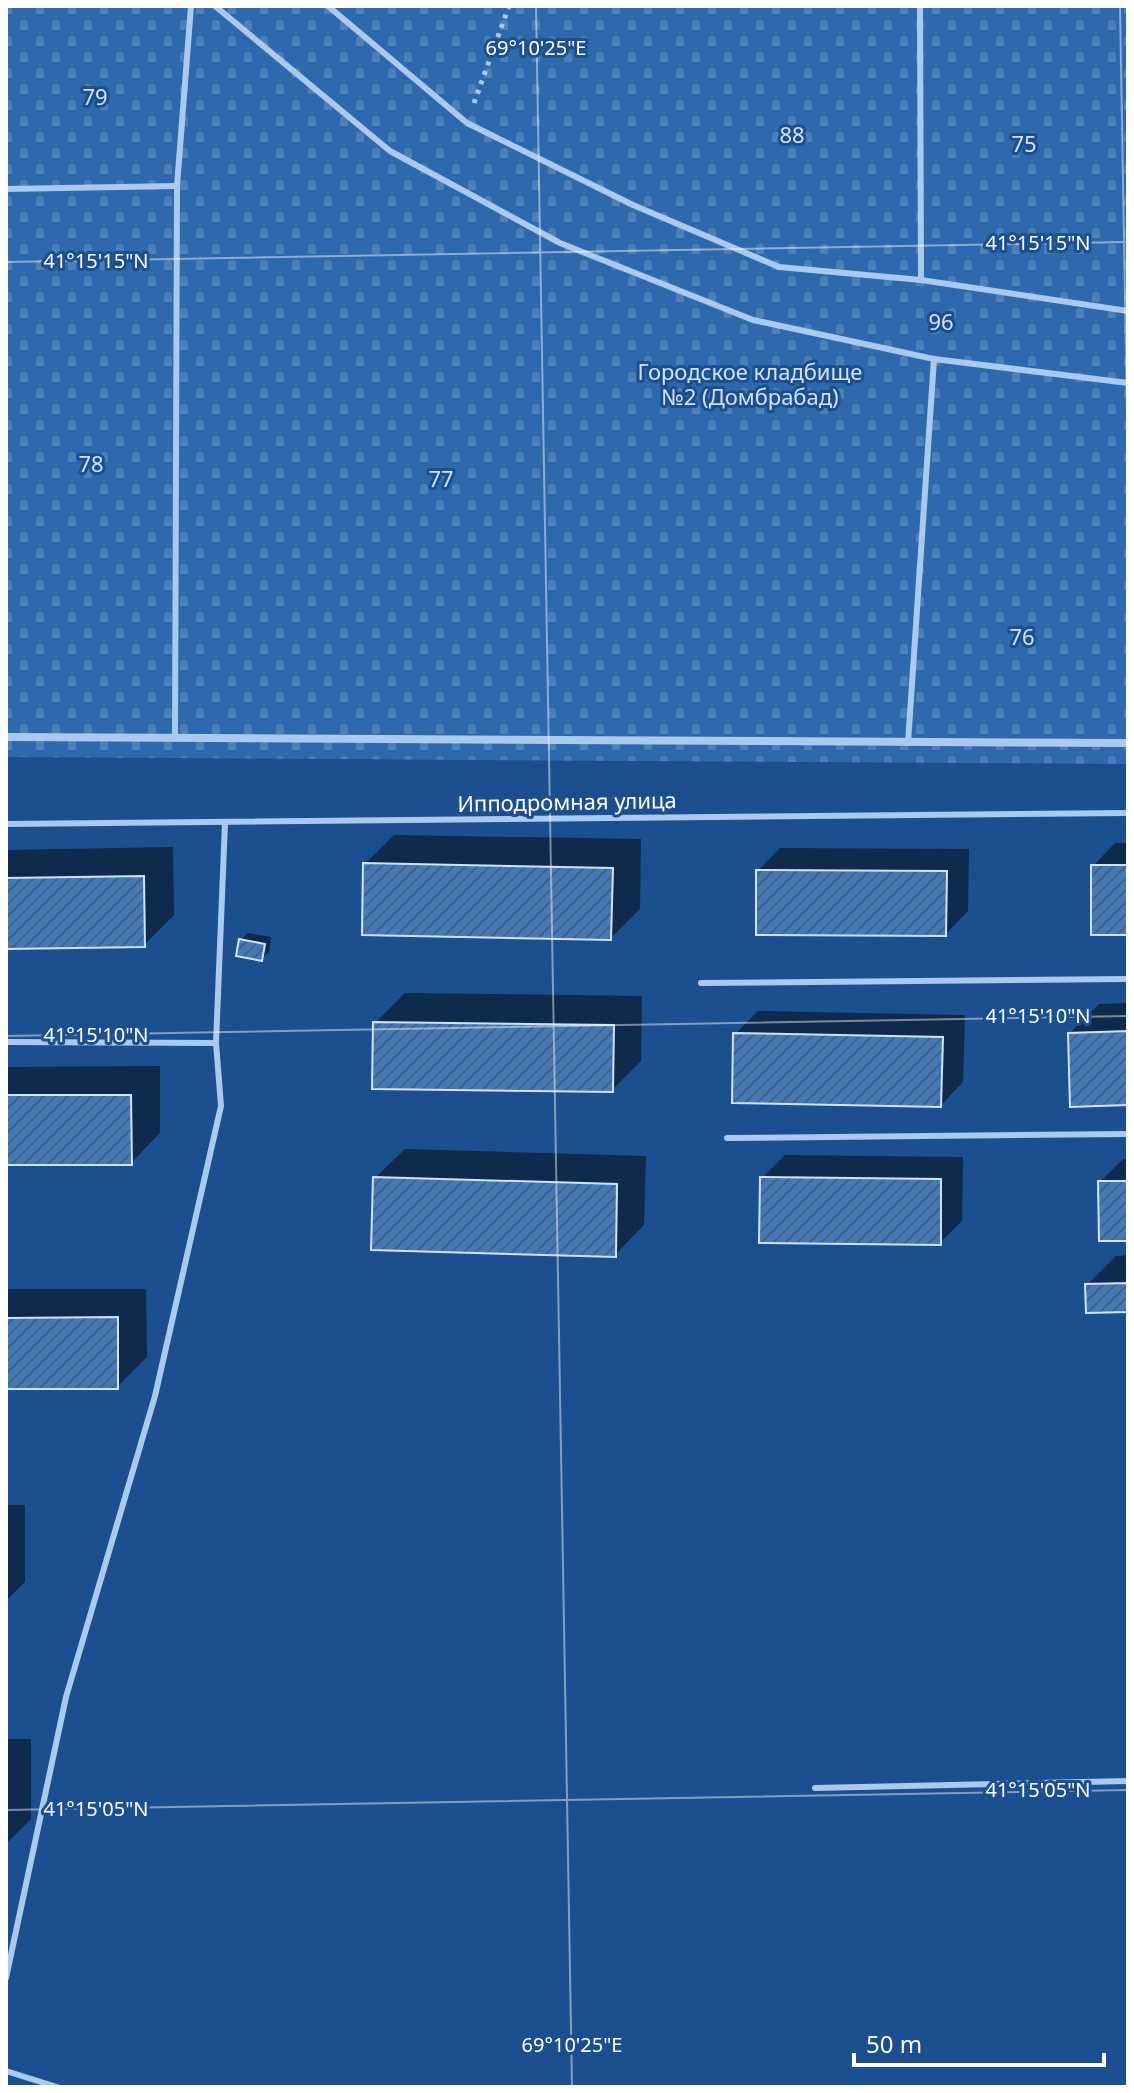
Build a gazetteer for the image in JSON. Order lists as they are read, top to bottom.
{
  "streets": {
    "lane": ["Ипподромная улица"]
  },
  "parks": [
    "79",
    "88",
    "75",
    "96",
    "Городское кладбище №2 (Домбрабад)",
    "78",
    "77",
    "76"
  ],
  "scale_bar": "50 m",
  "coordinates": [
    "69°10'25\"E",
    "41°15'15\"N",
    "41°15'10\"N",
    "41°15'05\"N"
  ]
}
